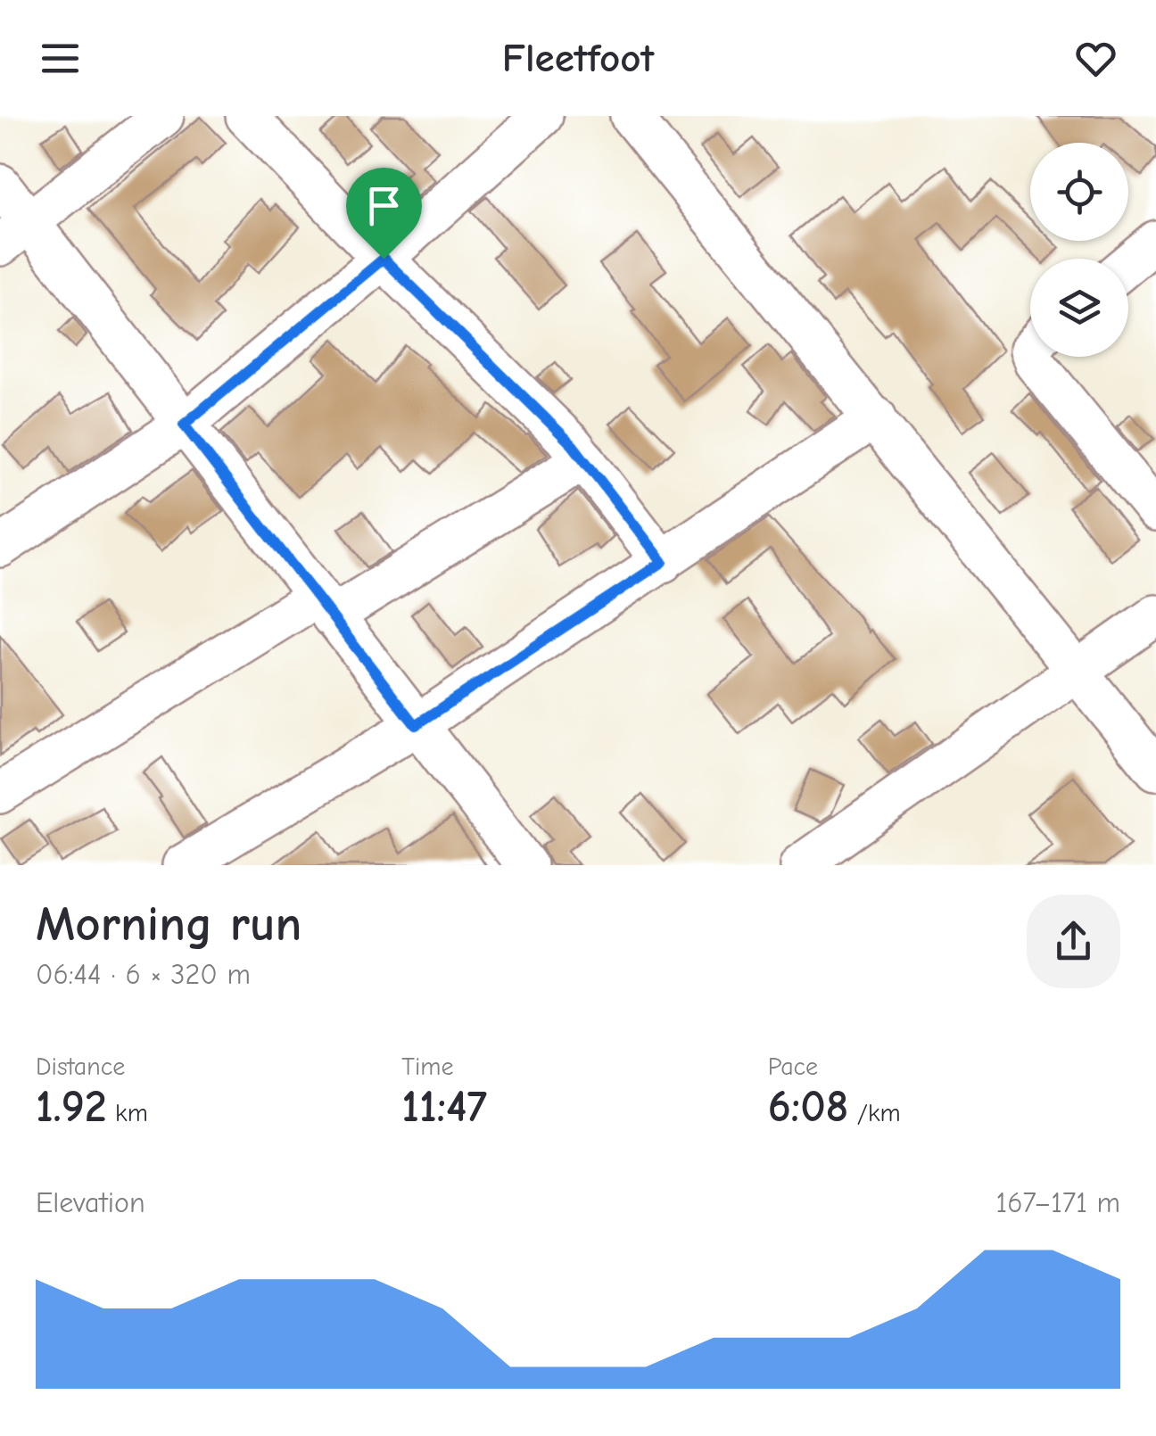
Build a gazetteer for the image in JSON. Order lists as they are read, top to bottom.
{
  "page": {
    "header": "Fleetfoot",
    "heading": ["Morning run", "06:44 · 6 × 320 m"],
    "stats": [
      ["Distance", "1.92 km"],
      ["Time", "11:47"],
      ["Pace", "6:08 /km"]
    ],
    "chart": ["Elevation", "167–171 m"]
  }
}
